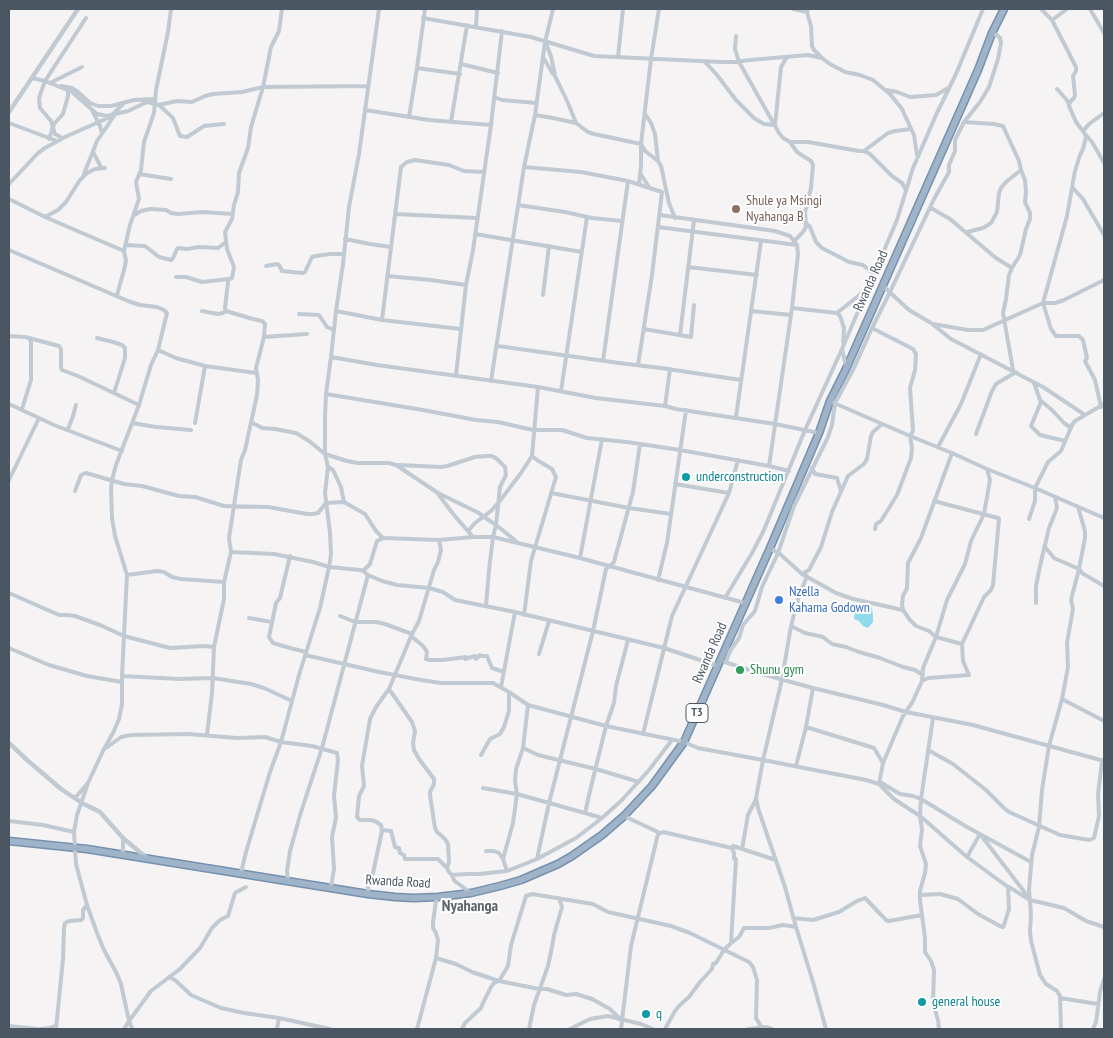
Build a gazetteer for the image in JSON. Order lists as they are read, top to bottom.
{
  "streets": {
    "highway": ["Rwanda Road", "T3"]
  },
  "districts": ["Nyahanga"],
  "places": [
    "Shule ya Msingi Nyahanga B",
    "underconstruction",
    "Nzella Kahama Godown",
    "Shunu gym",
    "general house",
    "q"
  ]
}
